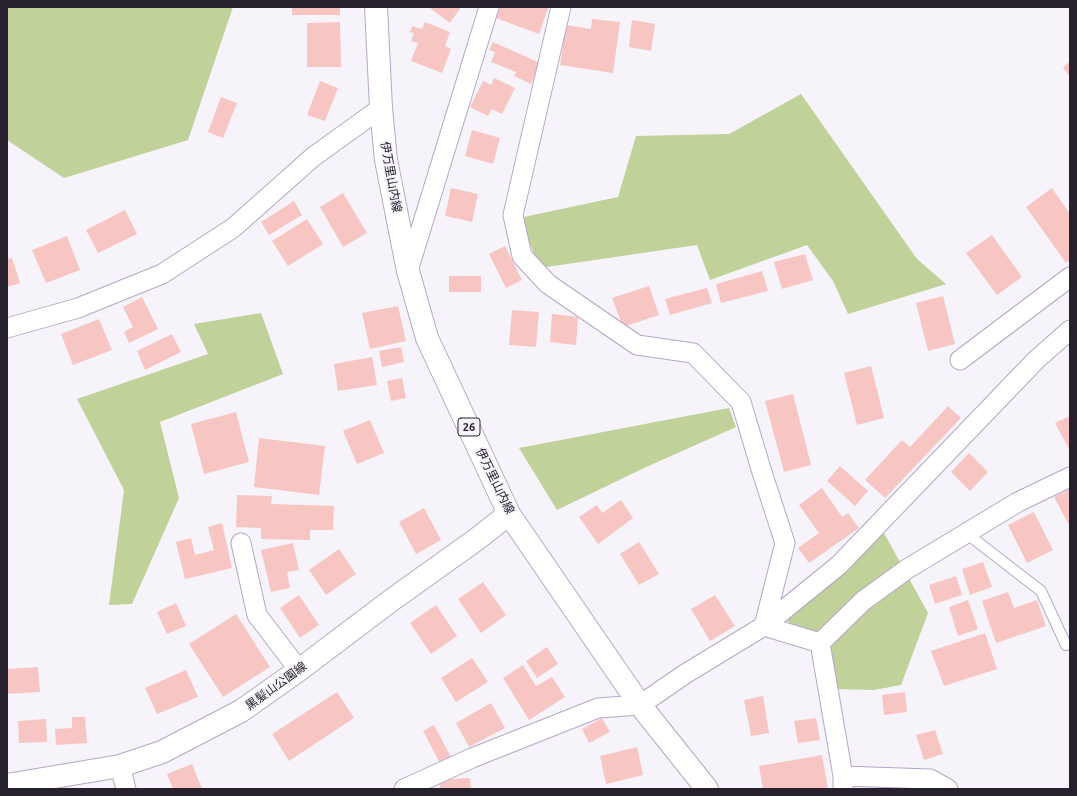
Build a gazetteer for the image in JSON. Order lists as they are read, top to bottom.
{
  "streets": {
    "main road": ["伊万里山内線", "26", "黒髪山公園線"]
  },
  "crossings": [
    ["伊万里山内線", "黒髪山公園線"]
  ]
}
